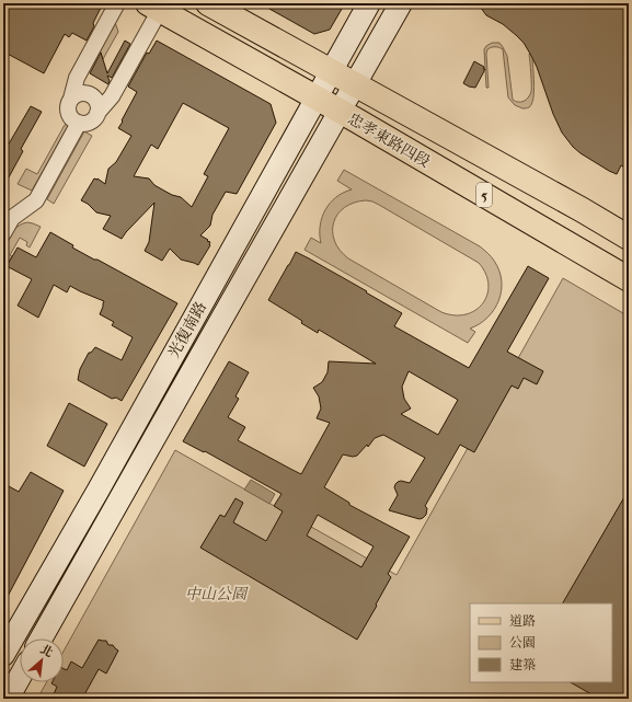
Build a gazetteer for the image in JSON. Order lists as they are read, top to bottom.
{
  "streets": {
    "main road": ["忠孝東路四段", "5", "光復南路"]
  },
  "crossings": [
    ["忠孝東路四段", "光復南路"]
  ],
  "parks": ["中山公園"],
  "legend": ["道路", "公園", "建築"],
  "north": "top right"
}
